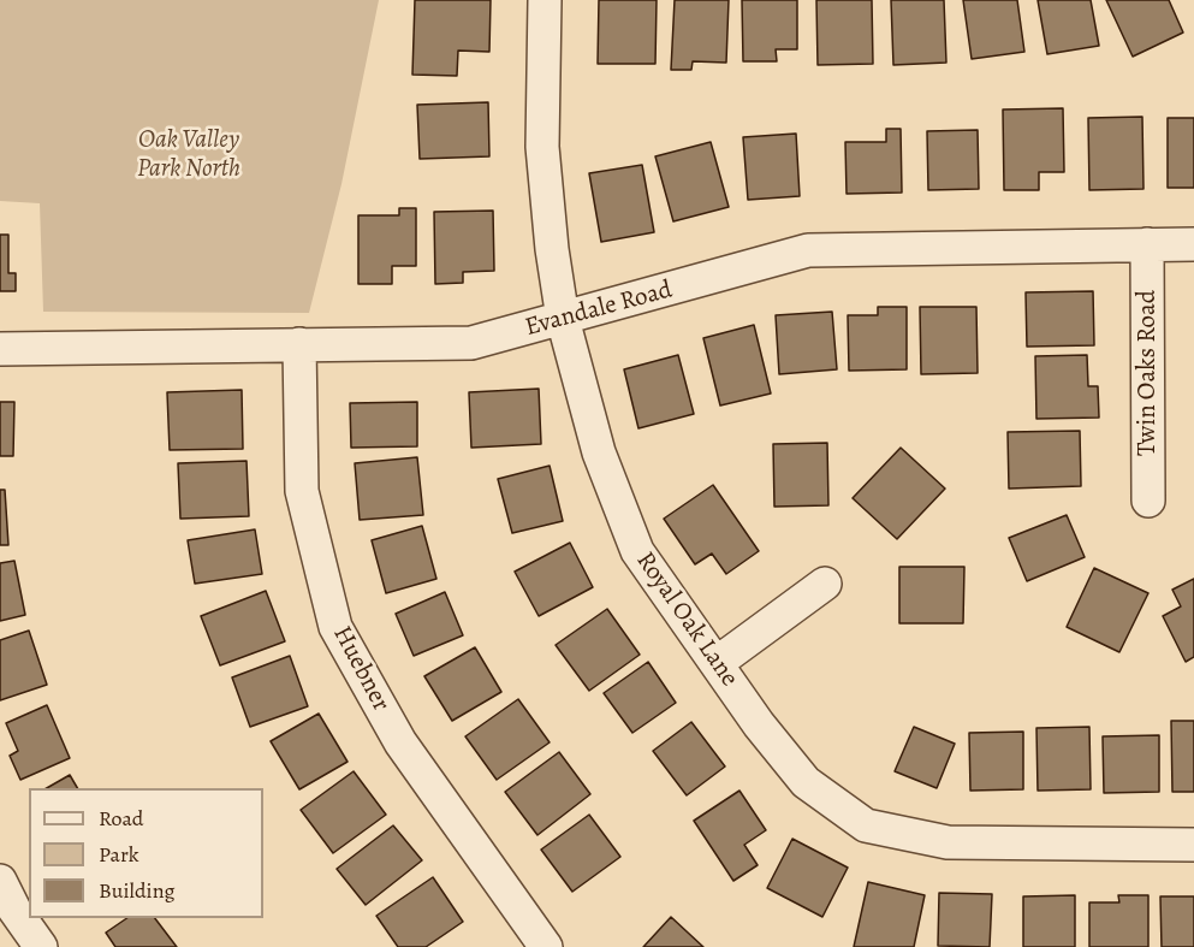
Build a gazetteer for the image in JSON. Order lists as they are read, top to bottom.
{
  "streets": {
    "street": [
      "Evandale Road",
      "Twin Oaks Road",
      "Royal Oak Lane",
      "Huebner"
    ]
  },
  "crossings": [
    ["Evandale Road", "Twin Oaks Road"],
    ["Evandale Road", "Royal Oak Lane"],
    ["Evandale Road", "Huebner"]
  ],
  "parks": ["Oak Valley Park North"],
  "legend": ["Road", "Park", "Building"]
}
